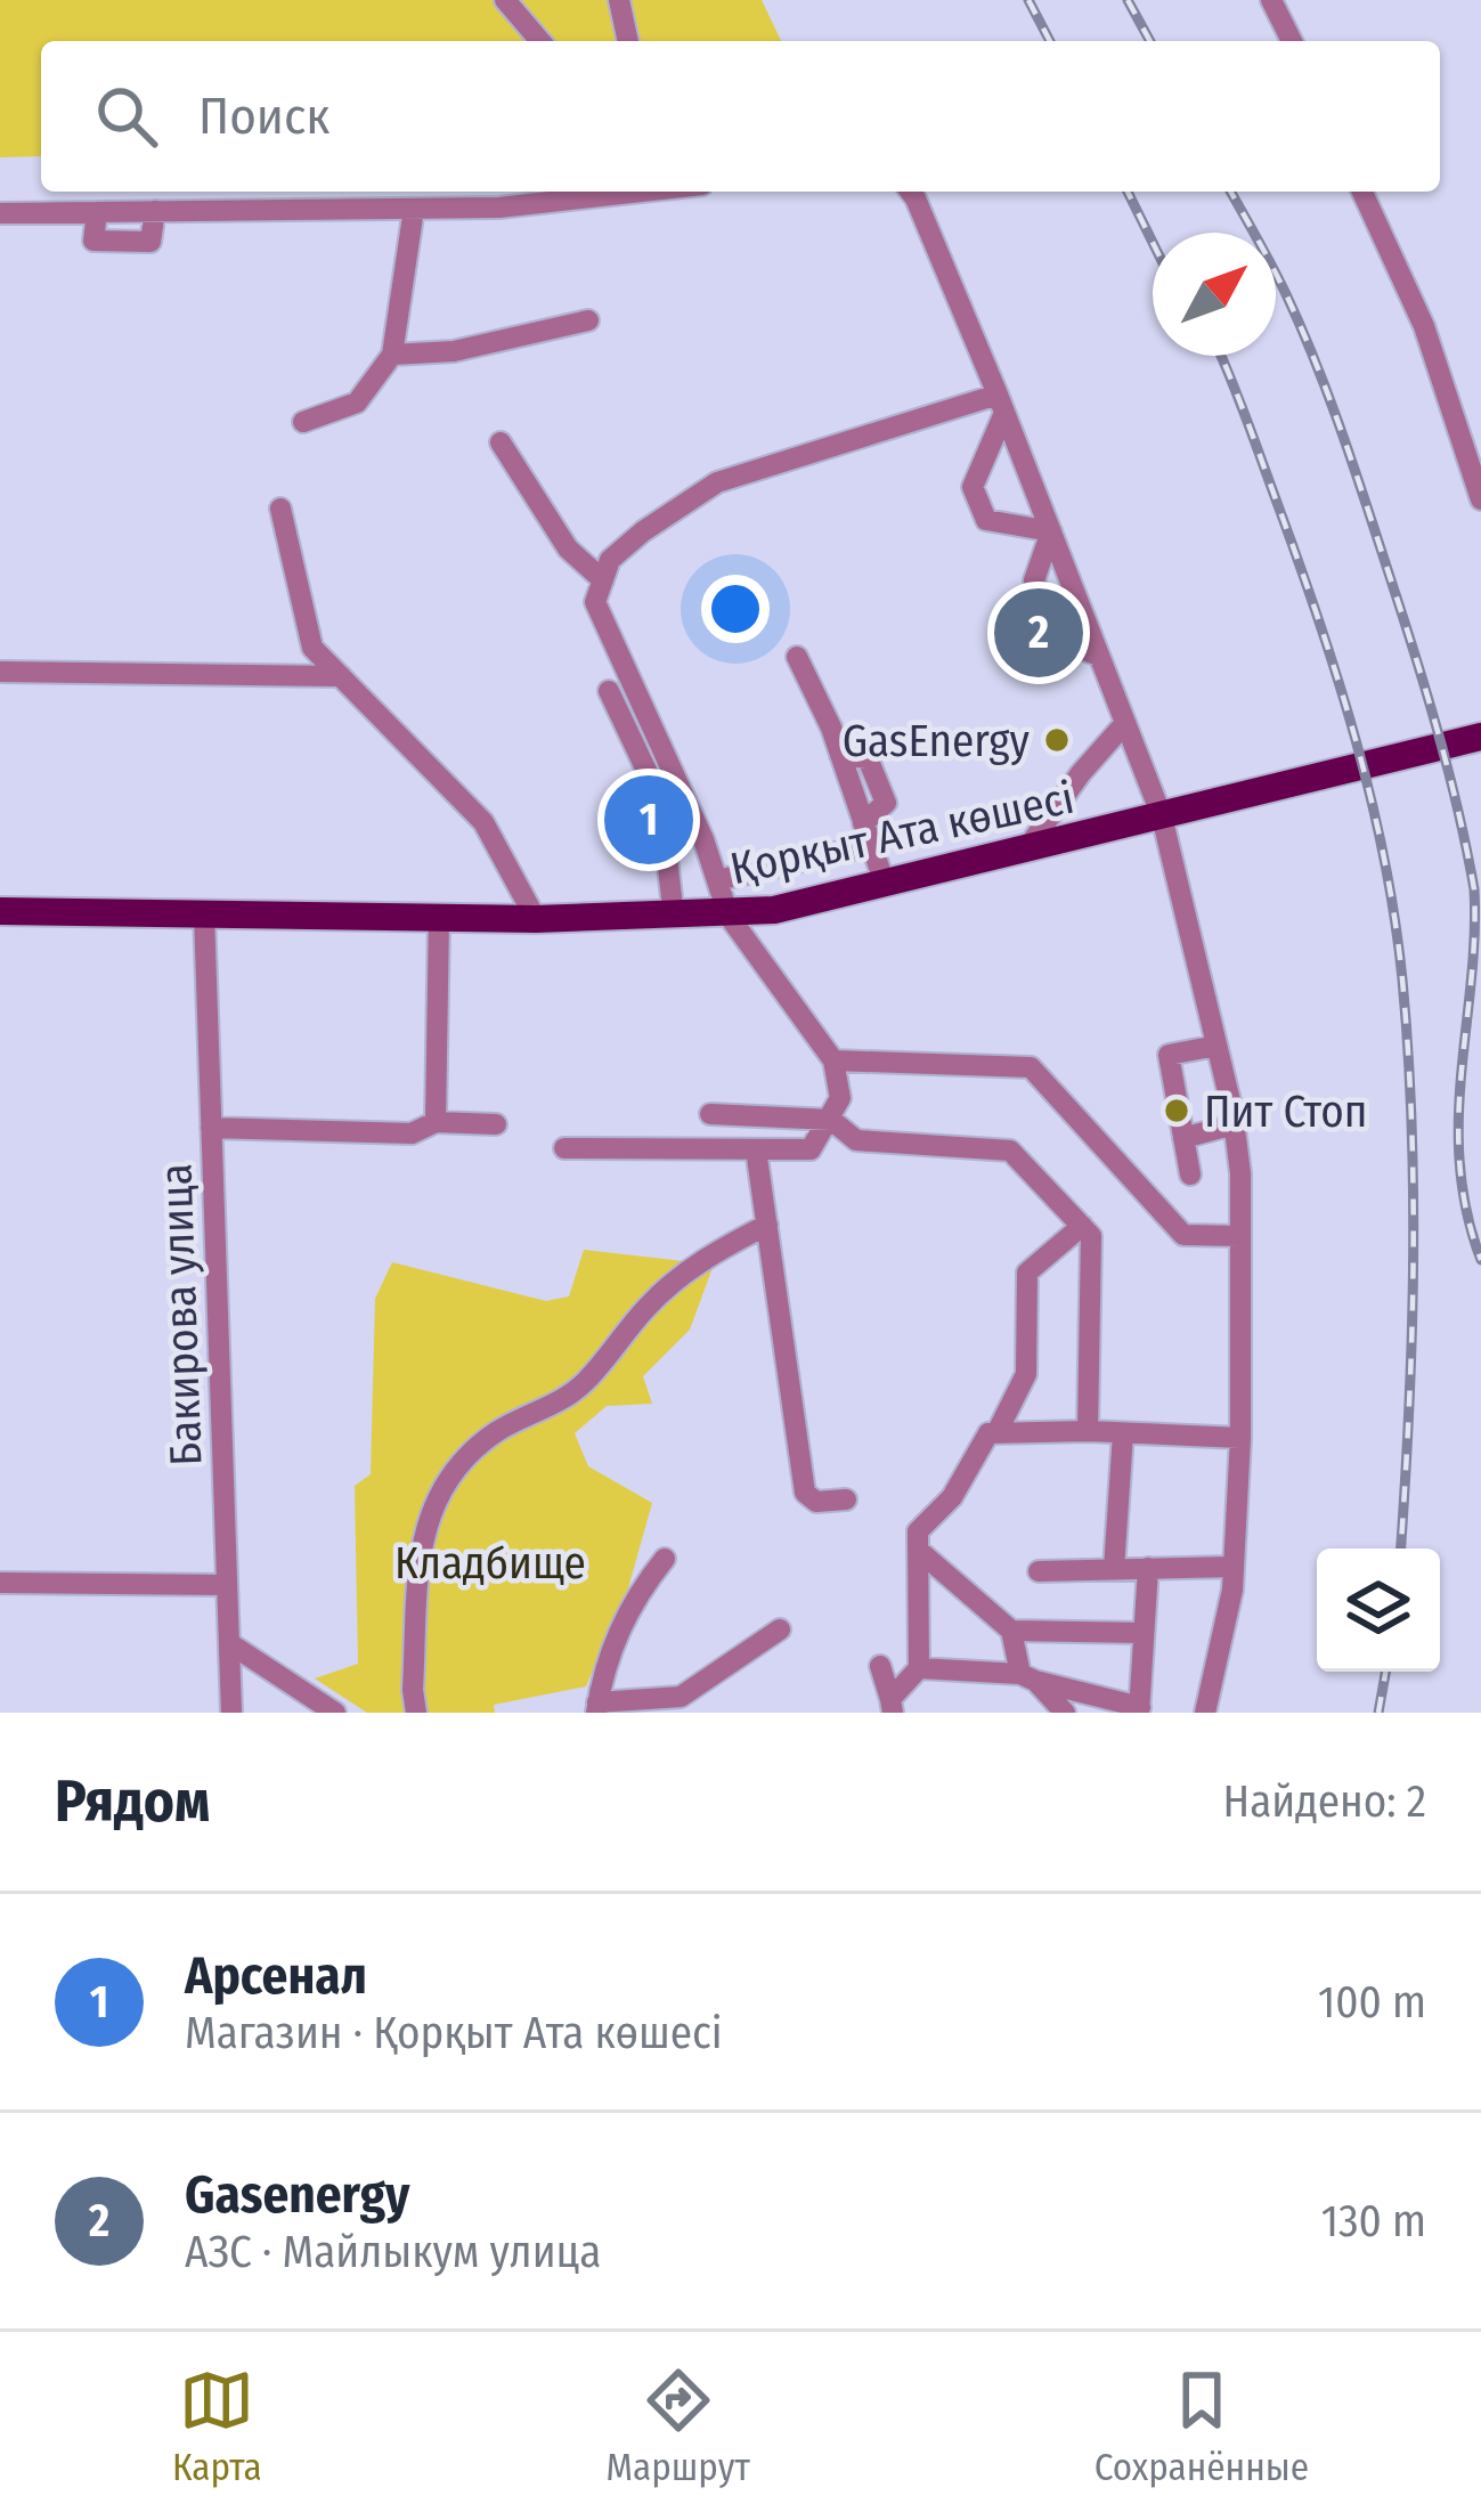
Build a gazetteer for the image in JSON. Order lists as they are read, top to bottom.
{
  "streets": {
    "main road": ["Қорқыт Ата көшесі"],
    "street": ["Бакирова улица"]
  },
  "crossings": [
    ["Қорқыт Ата көшесі", "Бакирова улица"]
  ],
  "parks": ["Кладбище"],
  "places": ["GasEnergy", "Пит Стоп"],
  "north": "top right",
  "page": {
    "search": "Поиск",
    "pins": ["2", "1"],
    "heading": ["Рядом", "Найдено: 2"],
    "list": [
      {
        "mark": "1",
        "name": "Арсенал",
        "note": "Магазин · Қорқыт Ата көшесі",
        "value": "100 m"
      },
      {
        "mark": "2",
        "name": "Gasenergy",
        "note": "АЗС · Майлыкум улица",
        "value": "130 m"
      }
    ],
    "nav": ["Карта", "Маршрут", "Сохранённые"]
  }
}
